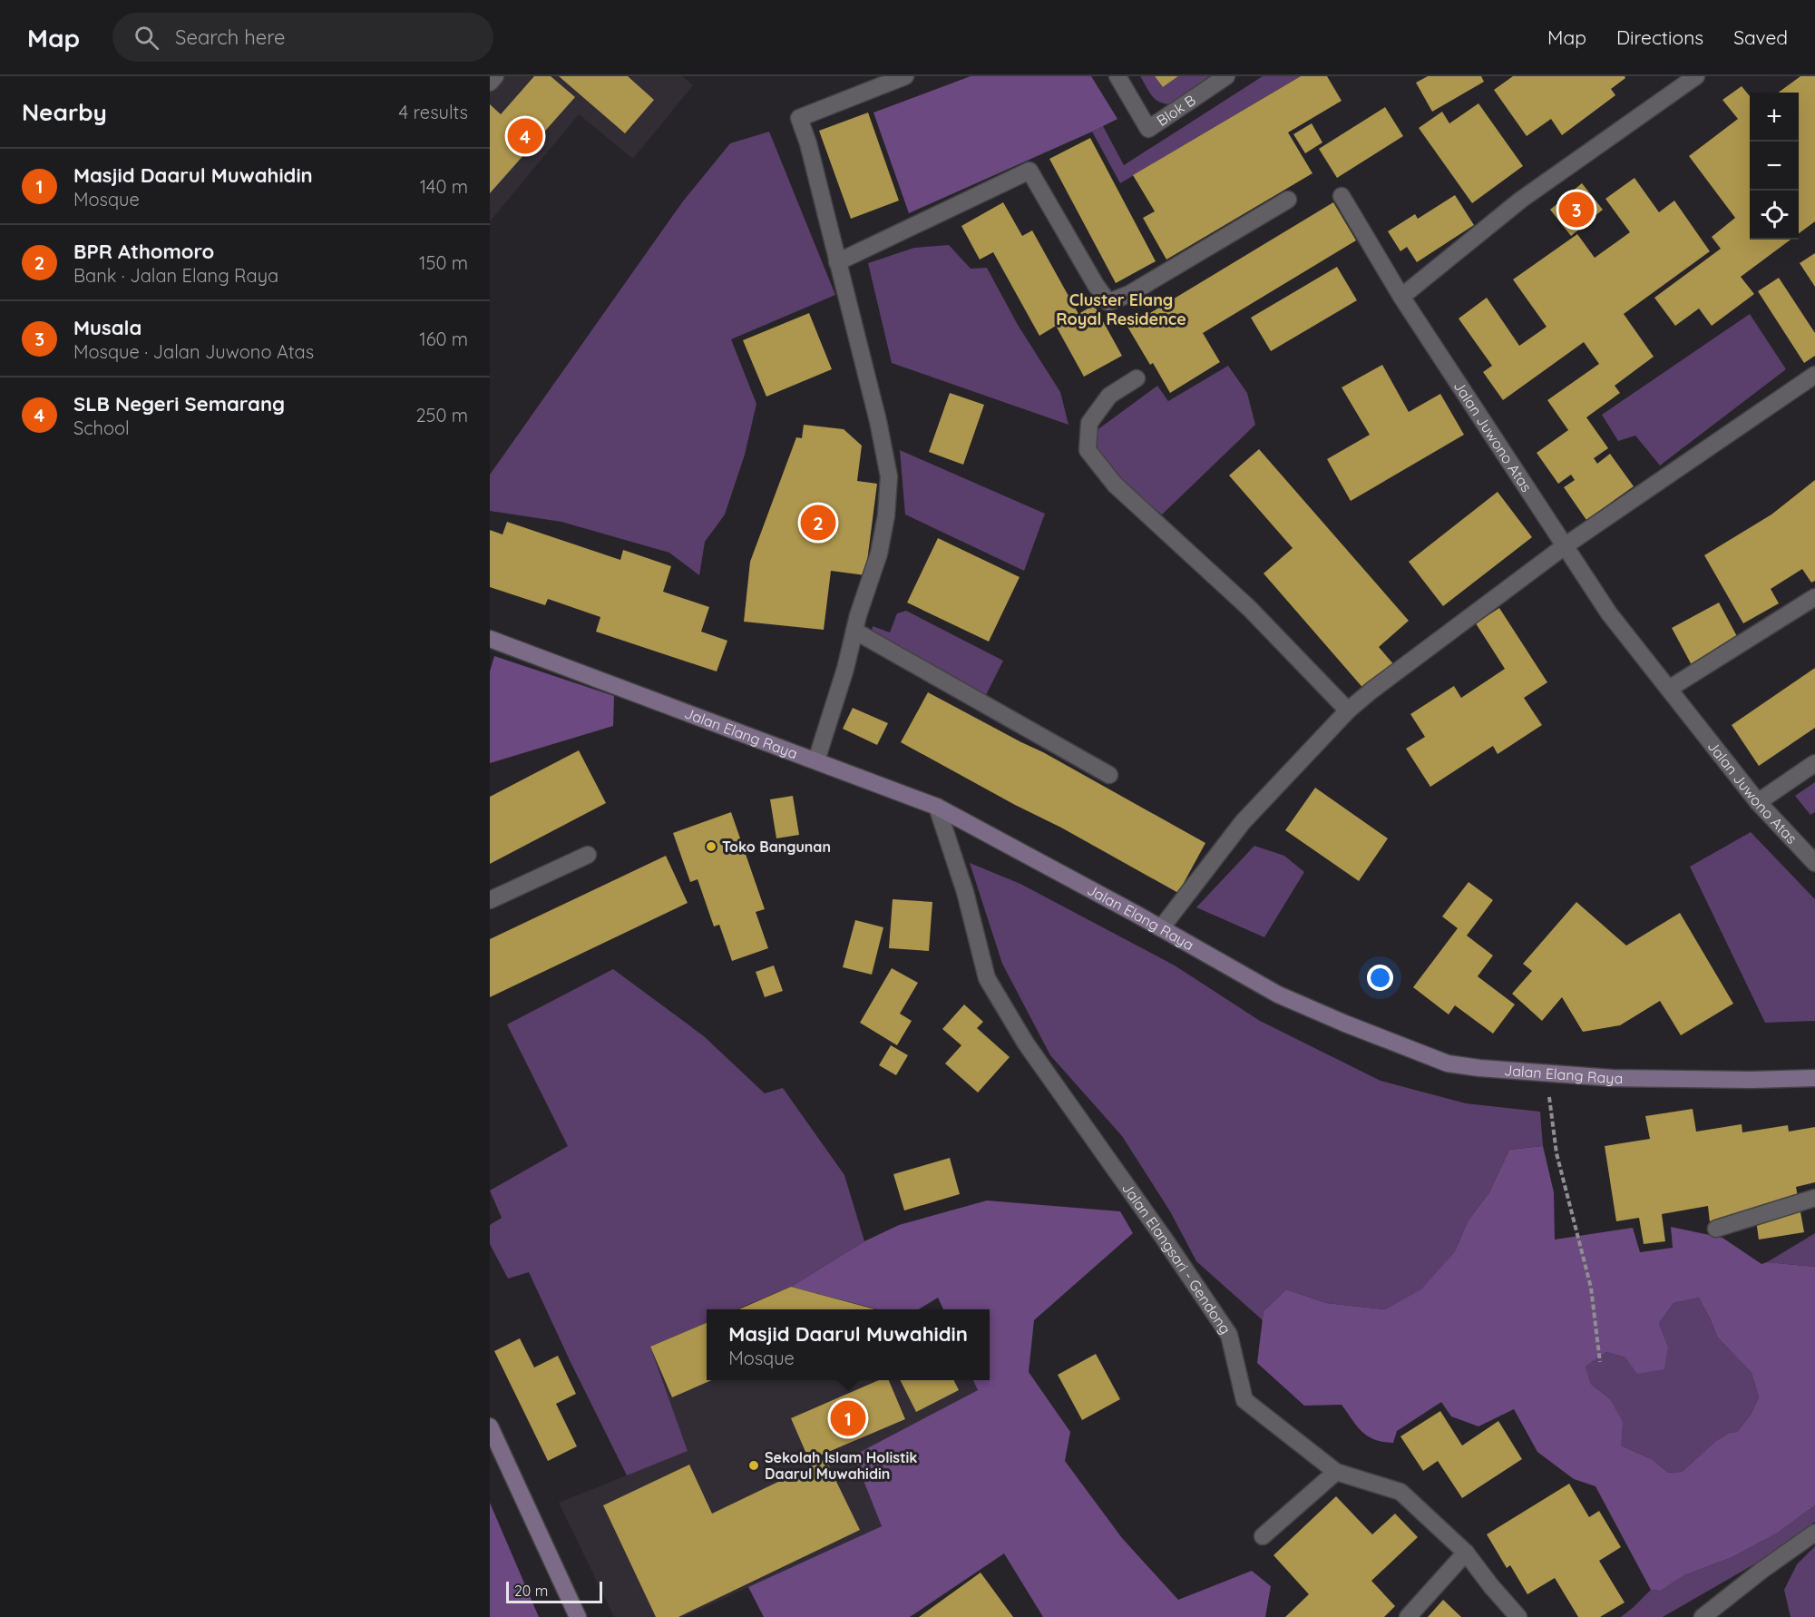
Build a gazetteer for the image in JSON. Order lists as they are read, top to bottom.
{
  "streets": {
    "main road": ["Jalan Elang Raya"],
    "street": ["Blok B", "Jalan Juwono Atas", "Jalan Elangsari - Gendong"]
  },
  "crossings": [
    ["Jalan Elang Raya", "Jalan Elangsari - Gendong"]
  ],
  "districts": ["Cluster Elang Royal Residence"],
  "places": ["Toko Bangunan", "Sekolah Islam Holistik Daarul Muwahidin"],
  "scale_bar": "20 m",
  "page": {
    "header": "Map",
    "search": "Search here",
    "nav": ["Map", "Directions", "Saved"],
    "heading": ["Nearby", "4 results"],
    "map_buttons": ["+", "−"],
    "pins": [
      "4",
      "3",
      "2",
      "1"
    ],
    "list": [
      {
        "mark": "1",
        "name": "Masjid Daarul Muwahidin",
        "note": "Mosque",
        "value": "140 m"
      },
      {
        "mark": "2",
        "name": "BPR Athomoro",
        "note": "Bank · Jalan Elang Raya",
        "value": "150 m"
      },
      {
        "mark": "3",
        "name": "Musala",
        "note": "Mosque · Jalan Juwono Atas",
        "value": "160 m"
      },
      {
        "mark": "4",
        "name": "SLB Negeri Semarang",
        "note": "School",
        "value": "250 m"
      }
    ],
    "popup": ["Masjid Daarul Muwahidin", "Mosque"],
    "scale": "20 m"
  }
}
